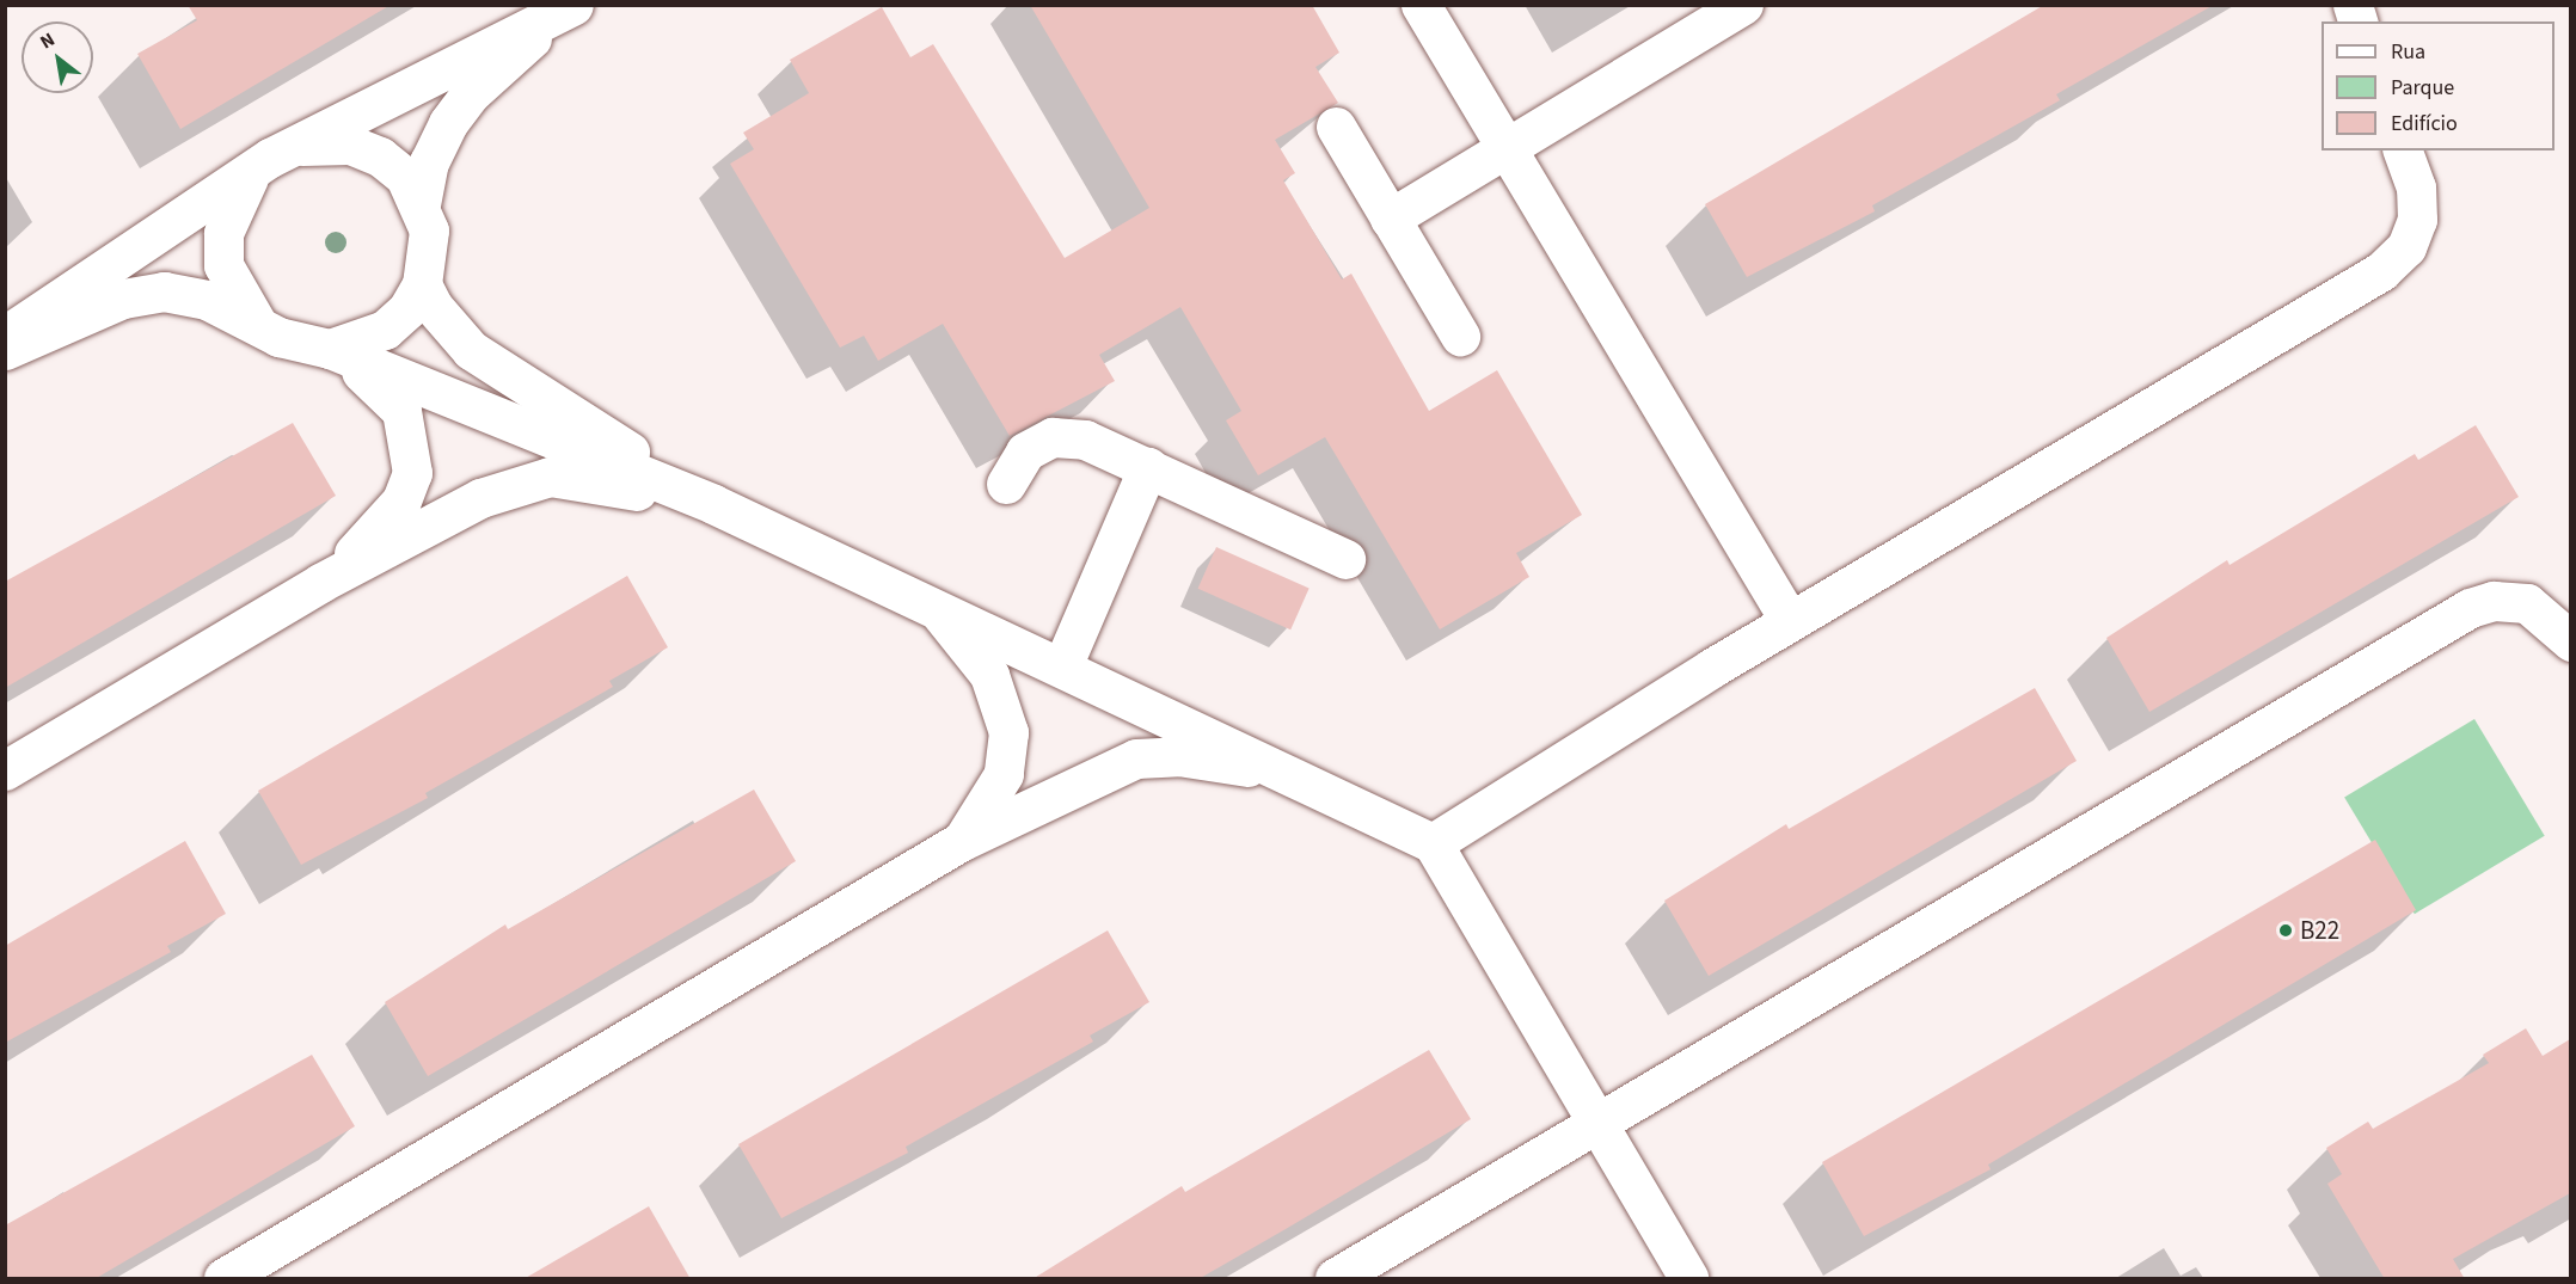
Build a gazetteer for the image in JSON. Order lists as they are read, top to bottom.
{
  "places": ["B22"],
  "legend": ["Rua", "Parque", "Edifício"],
  "north": "top left"
}
